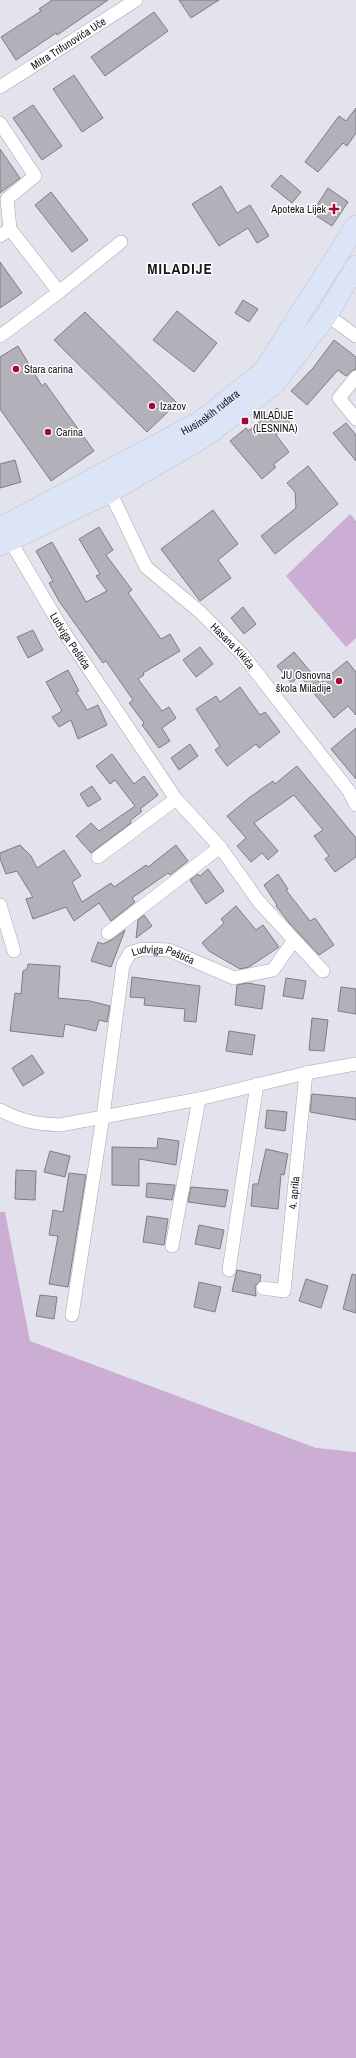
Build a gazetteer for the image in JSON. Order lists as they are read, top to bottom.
{
  "streets": {
    "main road": ["Husinskih rudara"],
    "street": [
      "Mitra Trifunovića Uče",
      "Ludviga Peštića",
      "Hasana Kikića",
      "4. aprila"
    ]
  },
  "crossings": [
    ["Husinskih rudara", "Ludviga Peštića"],
    ["Husinskih rudara", "Hasana Kikića"]
  ],
  "districts": ["MILADIJE"],
  "places": {
    "health": ["Apoteka Lijek"],
    "other": [
      "Stara carina",
      "Izazov",
      "Carina",
      "JU Osnovna škola Miladije"
    ],
    "transit": ["MILADIJE (LESNINA)"]
  }
}
